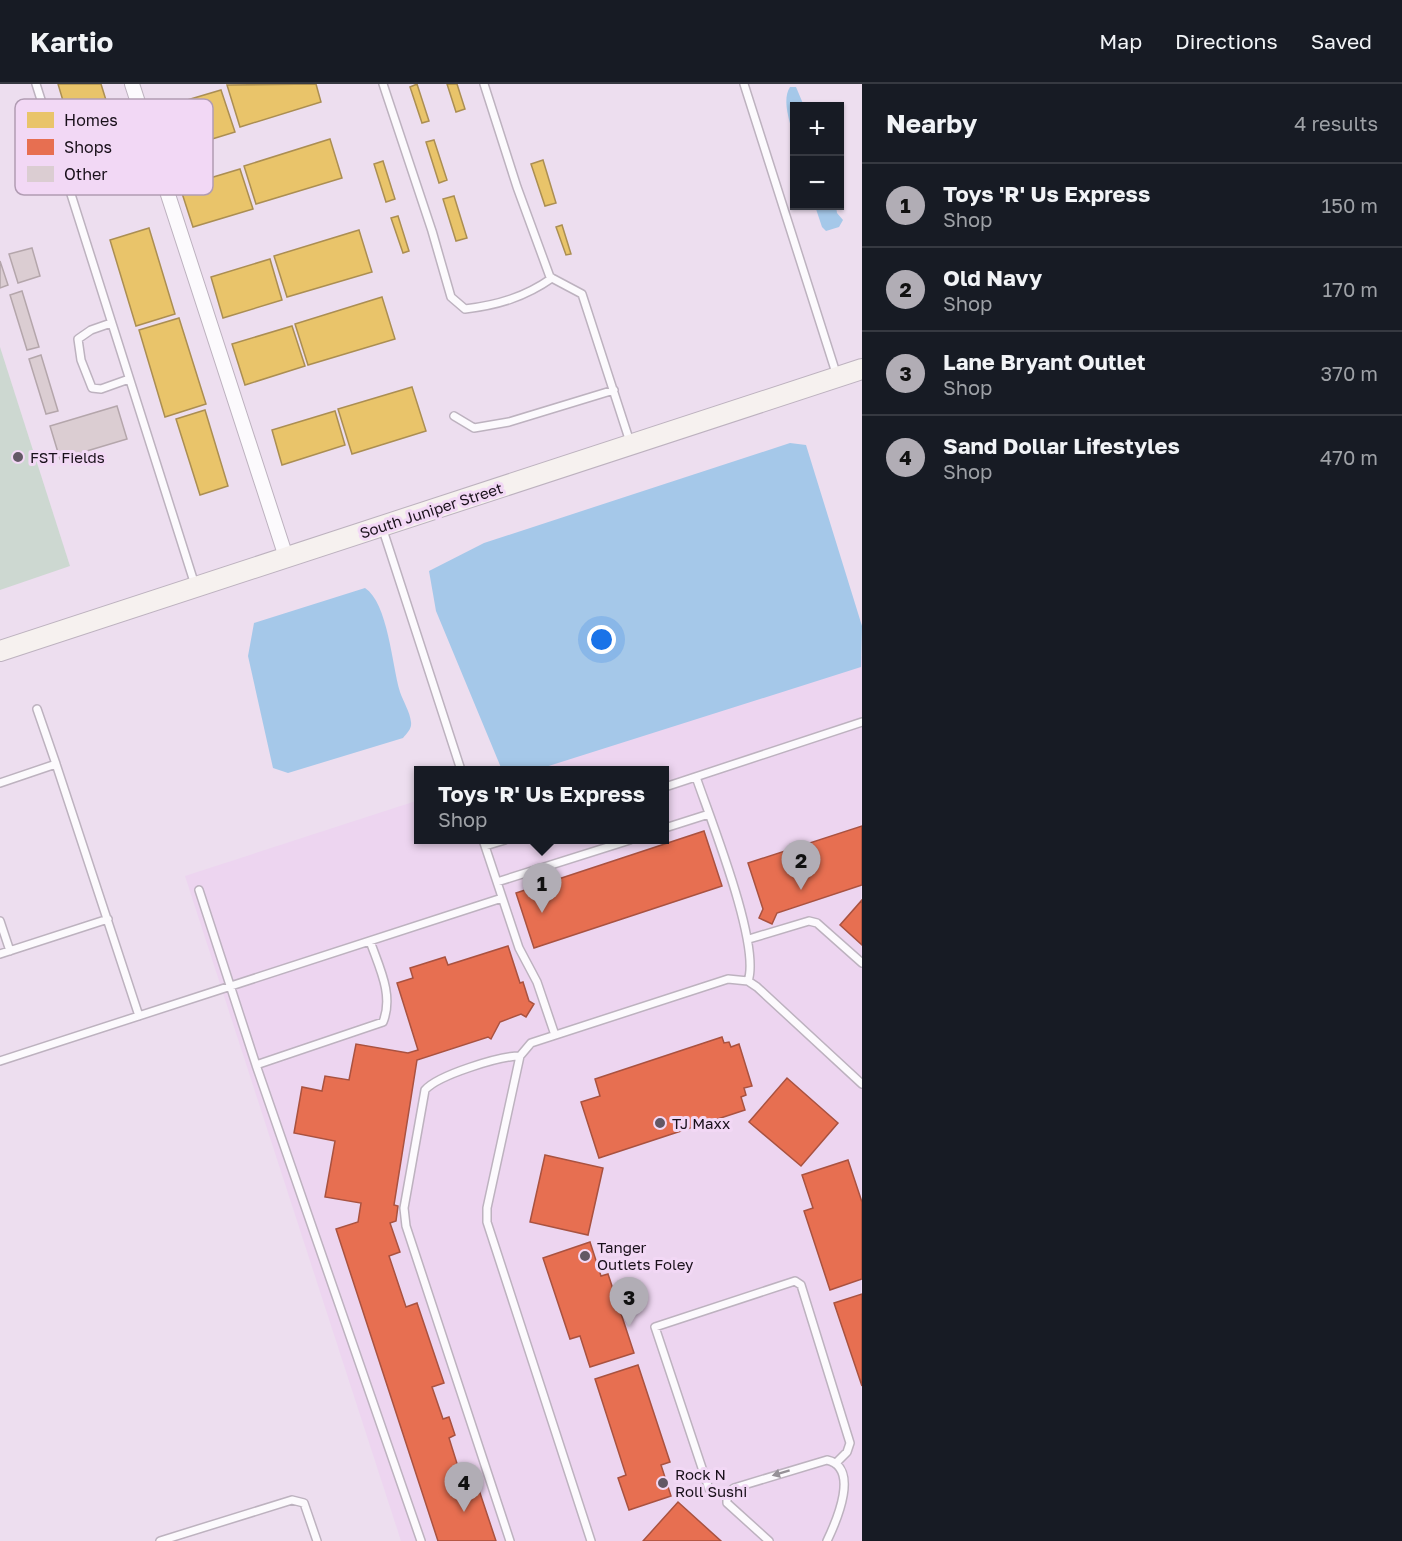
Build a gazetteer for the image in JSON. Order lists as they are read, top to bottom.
{
  "streets": {
    "street": ["South Juniper Street"]
  },
  "places": [
    "FST Fields",
    "TJ Maxx",
    "Tanger Outlets Foley",
    "Rock N Roll Sushi"
  ],
  "legend": ["Homes", "Shops", "Other"],
  "page": {
    "header": "Kartio",
    "nav": ["Map", "Directions", "Saved"],
    "heading": ["Nearby", "4 results"],
    "map_buttons": ["+", "−"],
    "list": [
      {
        "mark": "1",
        "name": "Toys 'R' Us Express",
        "note": "Shop",
        "value": "150 m"
      },
      {
        "mark": "2",
        "name": "Old Navy",
        "note": "Shop",
        "value": "170 m"
      },
      {
        "mark": "3",
        "name": "Lane Bryant Outlet",
        "note": "Shop",
        "value": "370 m"
      },
      {
        "mark": "4",
        "name": "Sand Dollar Lifestyles",
        "note": "Shop",
        "value": "470 m"
      }
    ],
    "popup": ["Toys 'R' Us Express", "Shop"],
    "pins": [
      "2",
      "1",
      "3",
      "4"
    ]
  }
}
